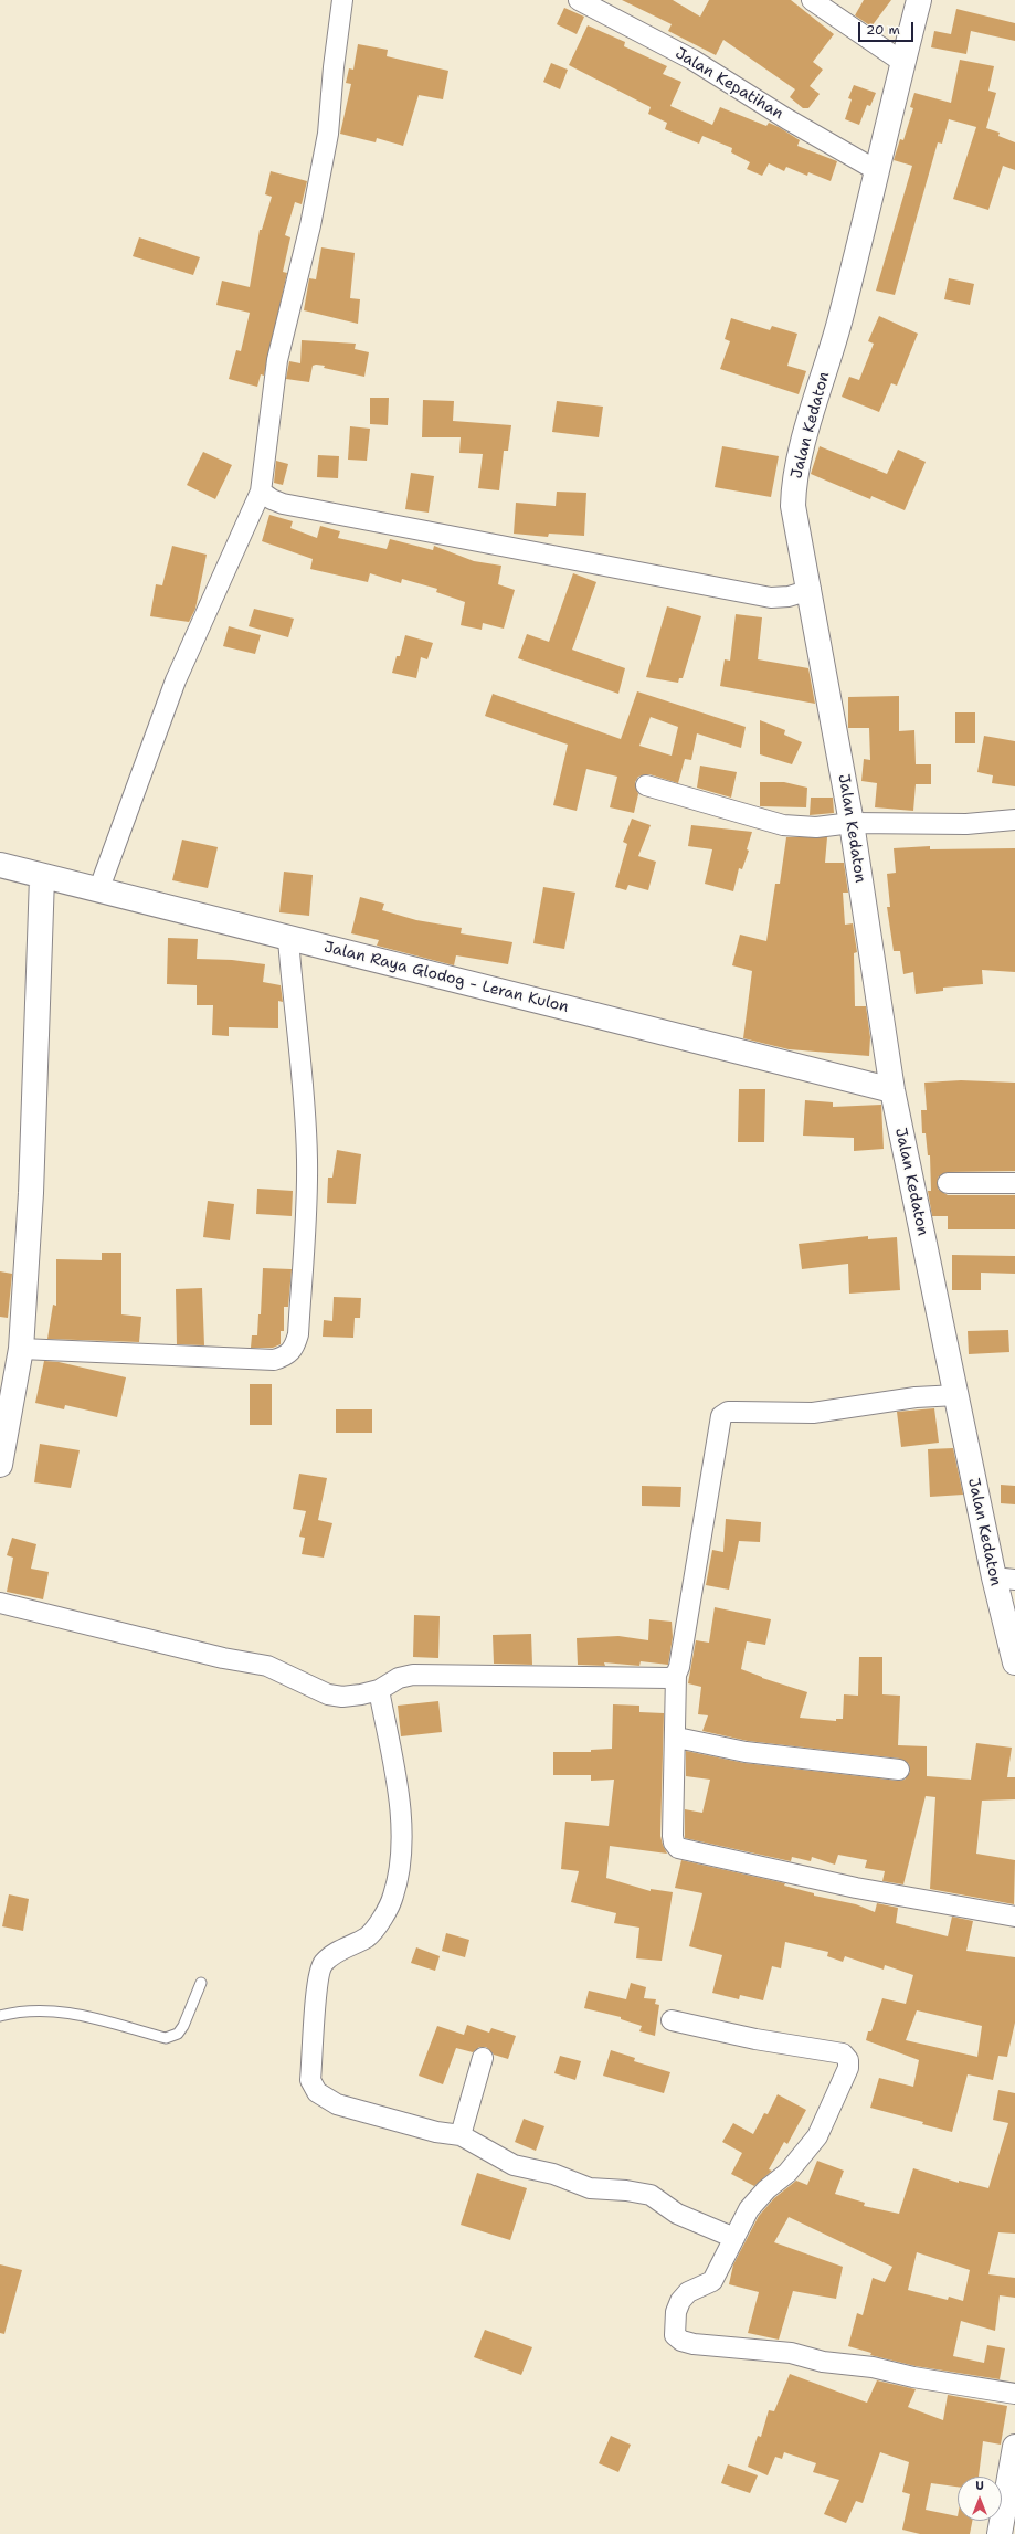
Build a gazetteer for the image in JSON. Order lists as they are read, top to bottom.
{
  "streets": {
    "street": ["Jalan Kepatihan", "Jalan Kedaton", "Jalan Raya Glodog - Leran Kulon"]
  },
  "crossings": [
    ["Jalan Kepatihan", "Jalan Kedaton"],
    ["Jalan Kedaton", "Jalan Raya Glodog - Leran Kulon"]
  ],
  "scale_bar": "20 m",
  "north": "top"
}
